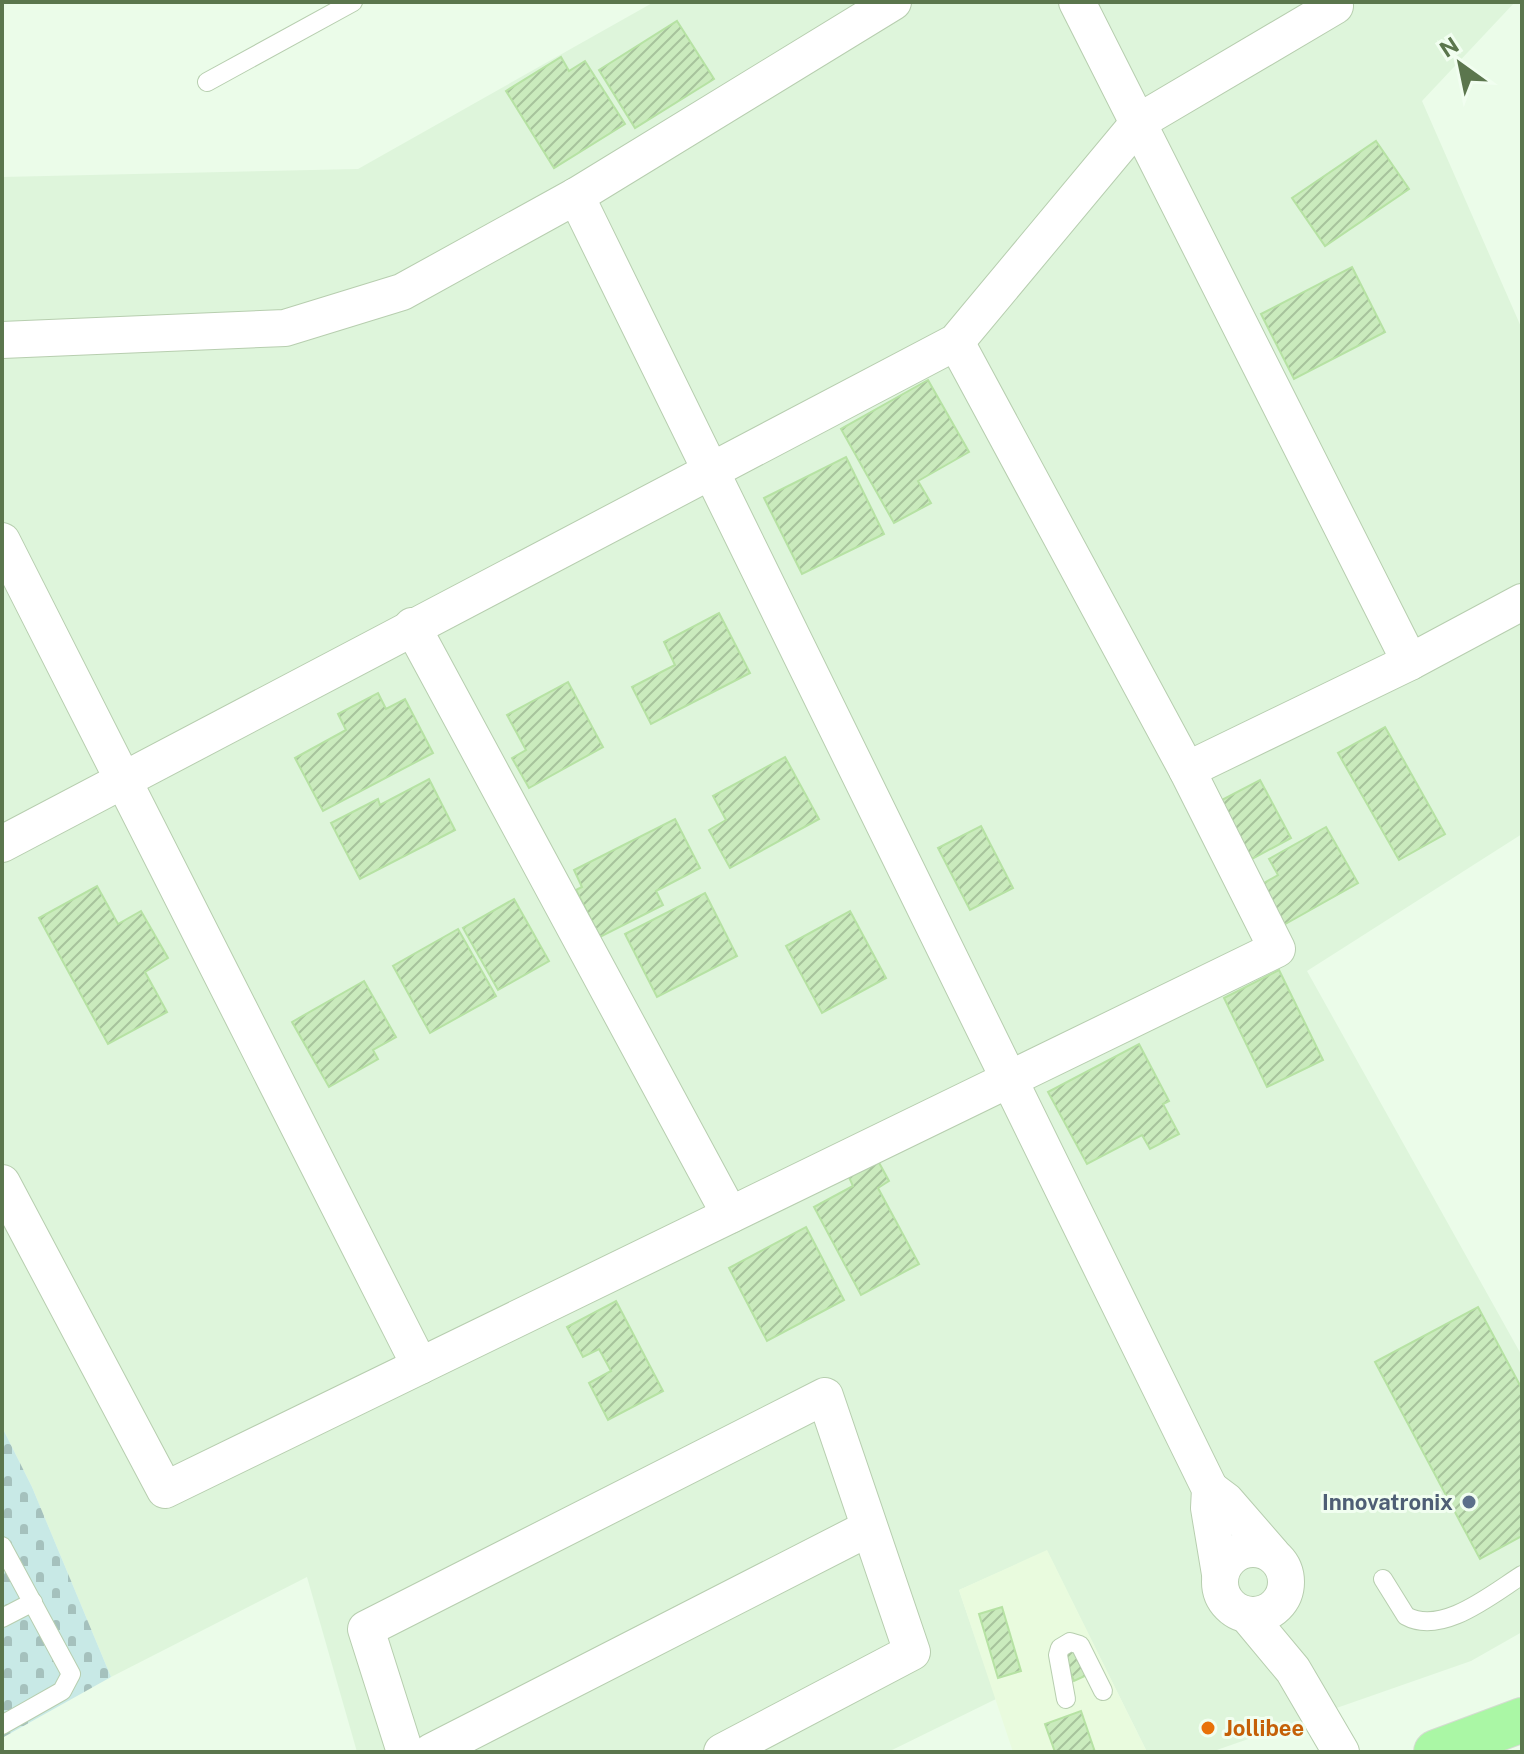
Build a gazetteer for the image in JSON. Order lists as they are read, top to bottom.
{
  "places": ["Innovatronix", "Jollibee"],
  "north": "top left"
}
